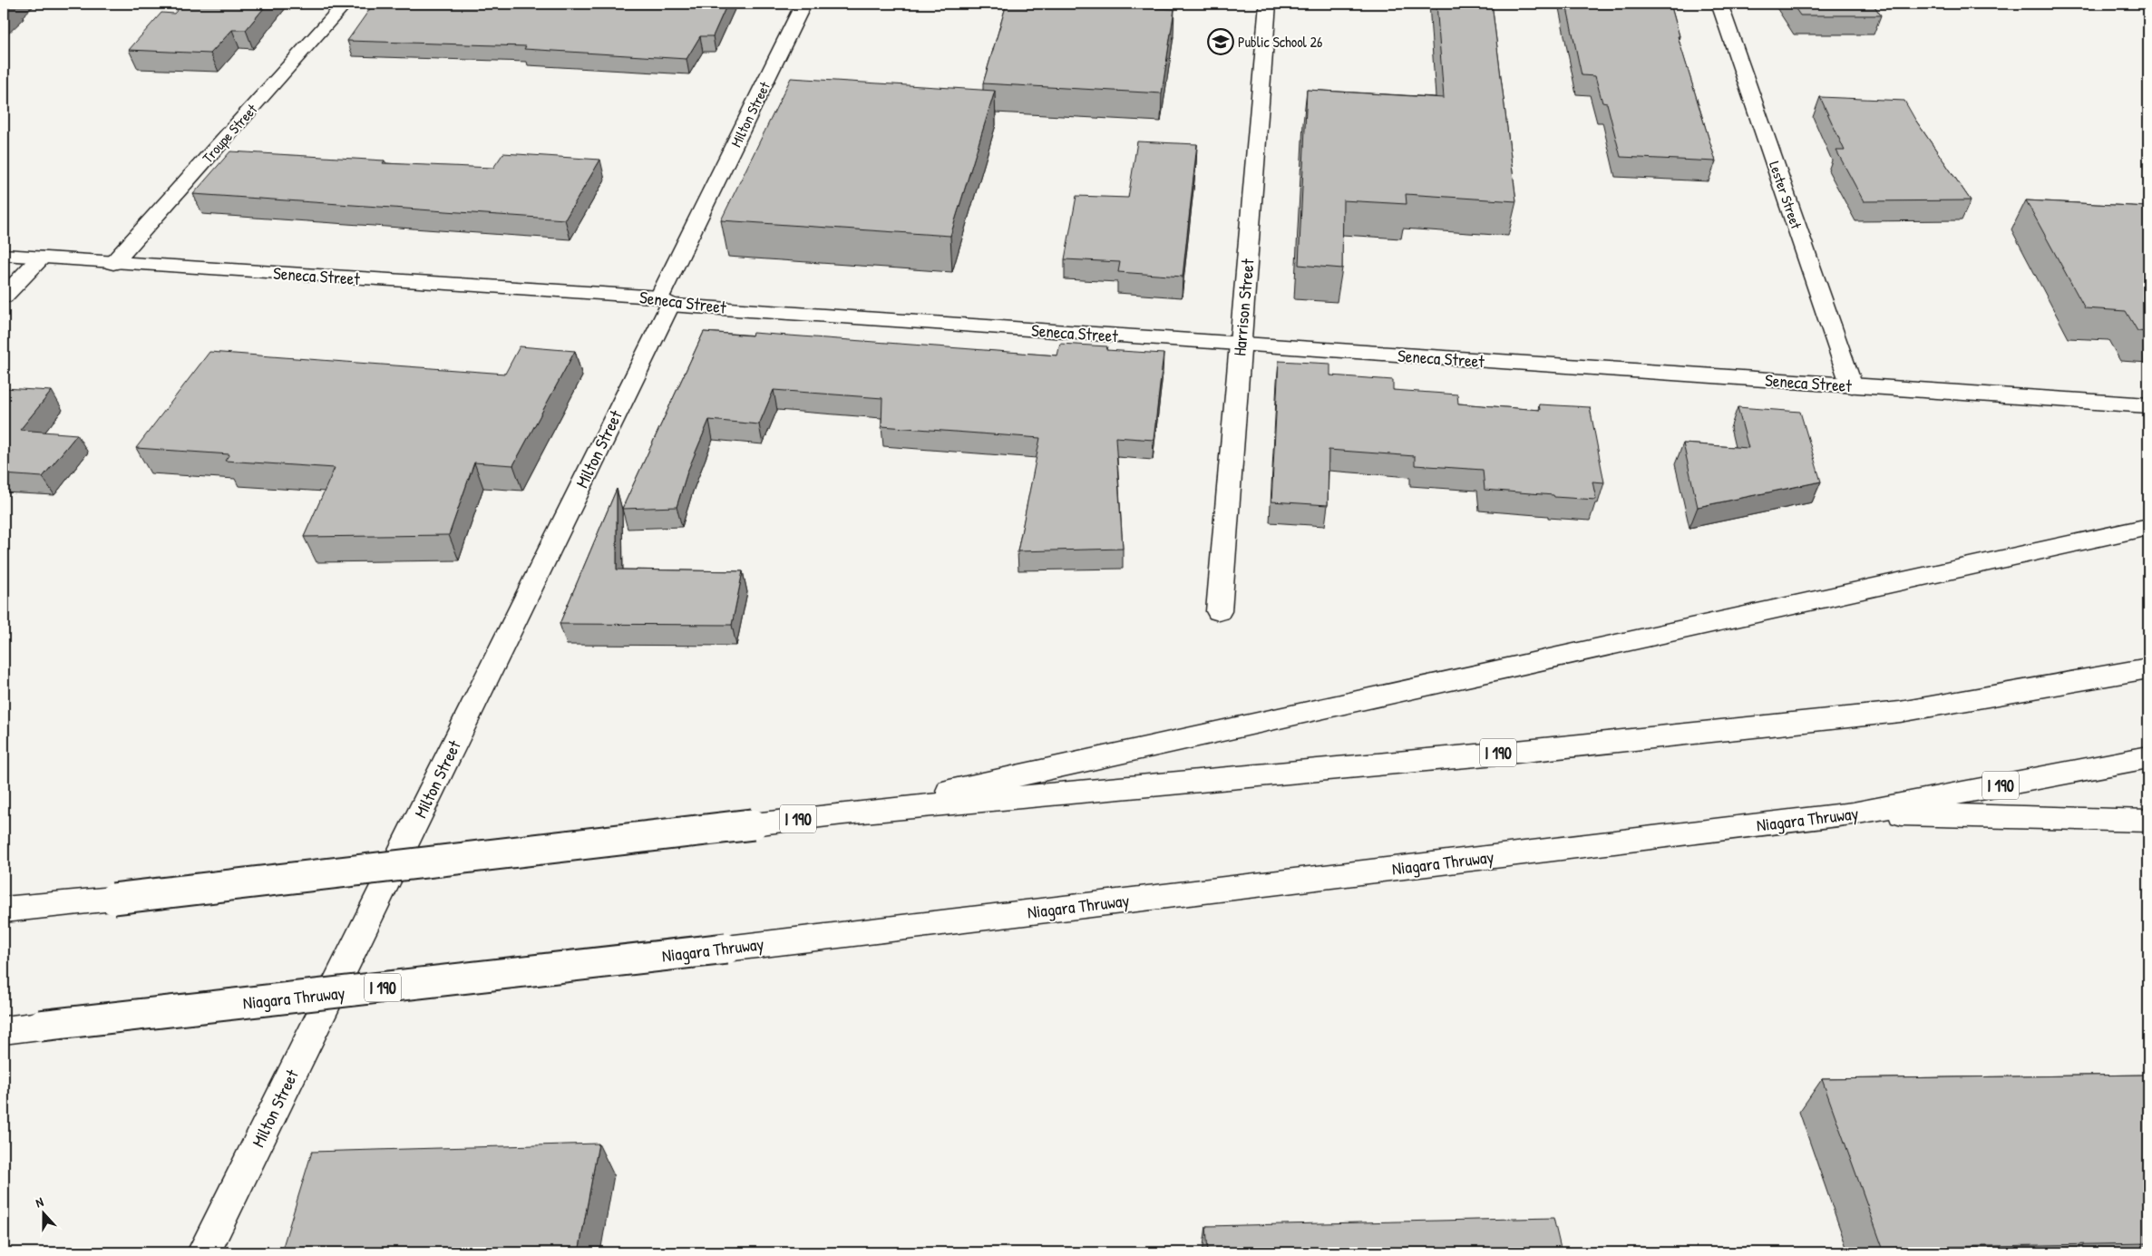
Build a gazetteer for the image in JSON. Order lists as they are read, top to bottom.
{
  "streets": {
    "main road": [
      "Milton Street",
      "Troupe Street",
      "Lester Street",
      "Seneca Street",
      "Harrison Street",
      "I 190",
      "Niagara Thruway"
    ]
  },
  "crossings": [
    ["Milton Street", "Seneca Street"],
    ["Troupe Street", "Seneca Street"],
    ["Lester Street", "Seneca Street"],
    ["Seneca Street", "Harrison Street"]
  ],
  "places": {
    "school or university": ["Public School 26"]
  },
  "north": "top"
}
